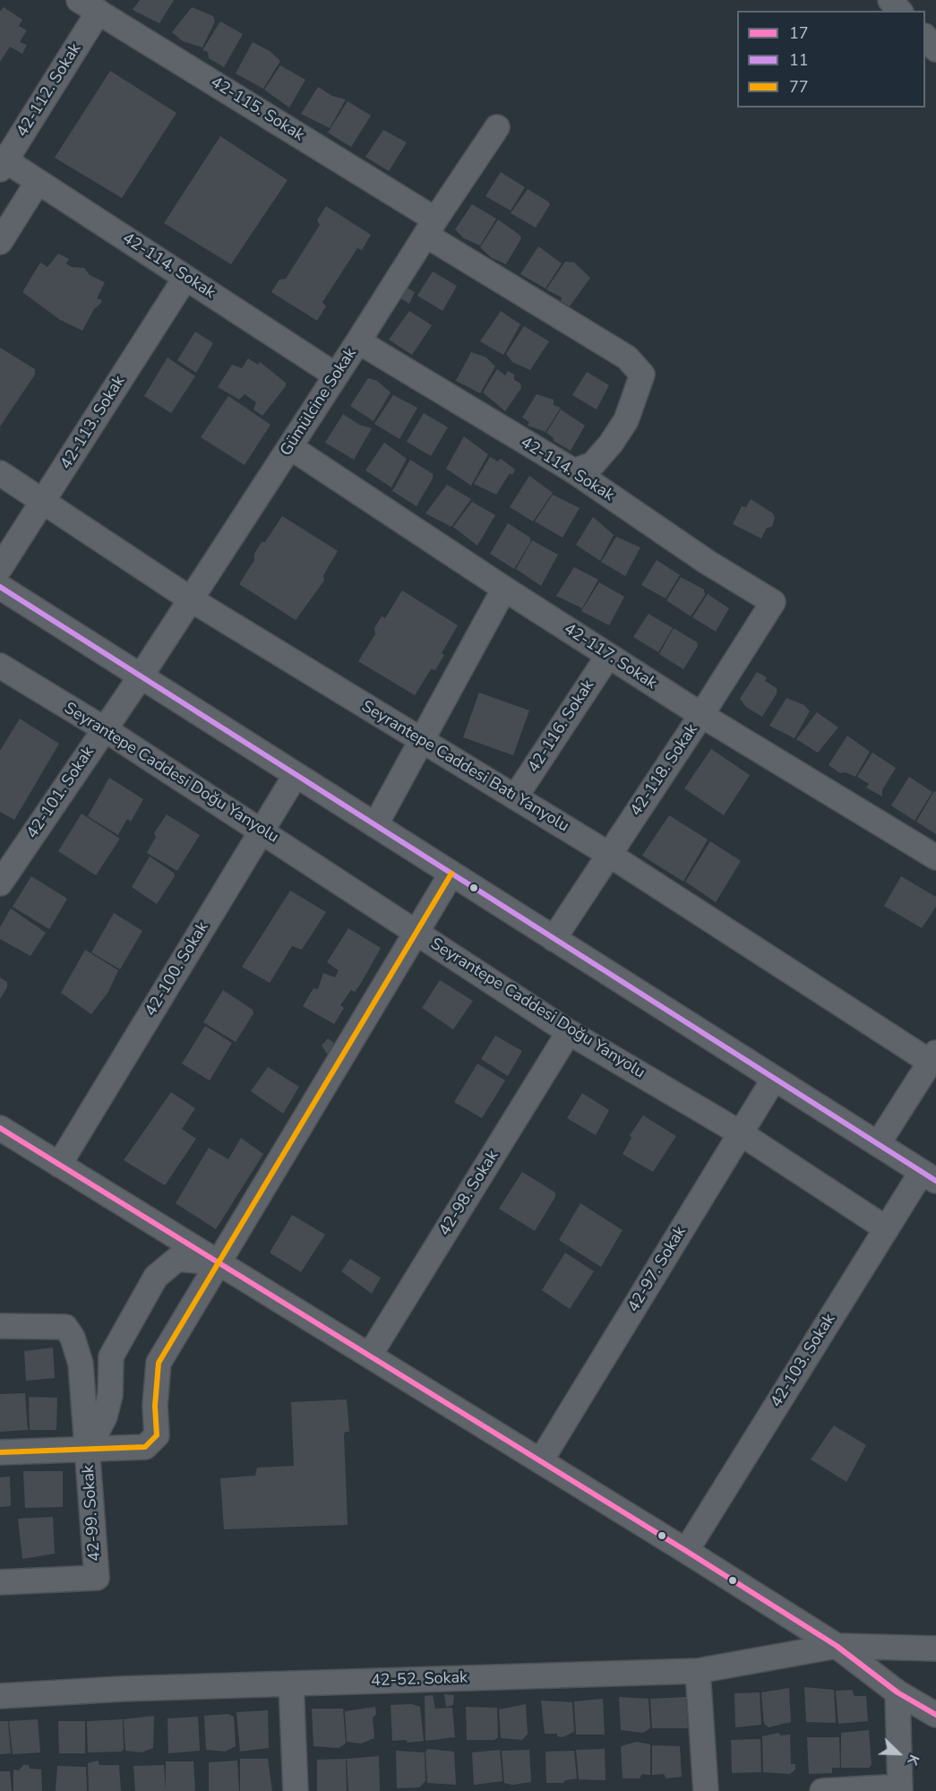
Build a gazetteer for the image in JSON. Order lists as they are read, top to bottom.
{
  "streets": {
    "street": [
      "42-112. Sokak",
      "42-115. Sokak",
      "42-114. Sokak",
      "Gümülcine Sokak",
      "42-113. Sokak",
      "42-117. Sokak",
      "42-116. Sokak",
      "Seyrantepe Caddesi Batı Yanyolu",
      "42-118. Sokak",
      "Seyrantepe Caddesi Doğu Yanyolu",
      "42-101. Sokak",
      "42-100. Sokak",
      "42-98. Sokak",
      "42-97. Sokak",
      "42-103. Sokak",
      "42-99. Sokak",
      "42-52. Sokak"
    ]
  },
  "crossings": [
    ["42-112. Sokak", "42-115. Sokak"],
    ["42-112. Sokak", "42-114. Sokak"],
    ["42-115. Sokak", "42-114. Sokak"],
    ["42-115. Sokak", "Gümülcine Sokak"],
    ["42-114. Sokak", "Gümülcine Sokak"],
    ["42-114. Sokak", "42-113. Sokak"],
    ["42-114. Sokak", "42-118. Sokak"],
    ["Gümülcine Sokak", "42-117. Sokak"],
    ["Gümülcine Sokak", "Seyrantepe Caddesi Batı Yanyolu"],
    ["Gümülcine Sokak", "42-101. Sokak"],
    ["42-113. Sokak", "Seyrantepe Caddesi Batı Yanyolu"],
    ["42-117. Sokak", "42-116. Sokak"],
    ["42-117. Sokak", "42-118. Sokak"],
    ["42-116. Sokak", "Seyrantepe Caddesi Batı Yanyolu"],
    ["Seyrantepe Caddesi Batı Yanyolu", "42-118. Sokak"],
    ["Seyrantepe Caddesi Doğu Yanyolu", "42-101. Sokak"],
    ["Seyrantepe Caddesi Doğu Yanyolu", "42-100. Sokak"],
    ["Seyrantepe Caddesi Doğu Yanyolu", "42-98. Sokak"],
    ["Seyrantepe Caddesi Doğu Yanyolu", "42-97. Sokak"],
    ["Seyrantepe Caddesi Doğu Yanyolu", "42-103. Sokak"],
    ["Seyrantepe Caddesi Doğu Yanyolu", "42-99. Sokak"]
  ],
  "lines": ["transit line 11", "transit line 77", "transit line 17"],
  "legend": ["17", "11", "77"],
  "north": "bottom right"
}
